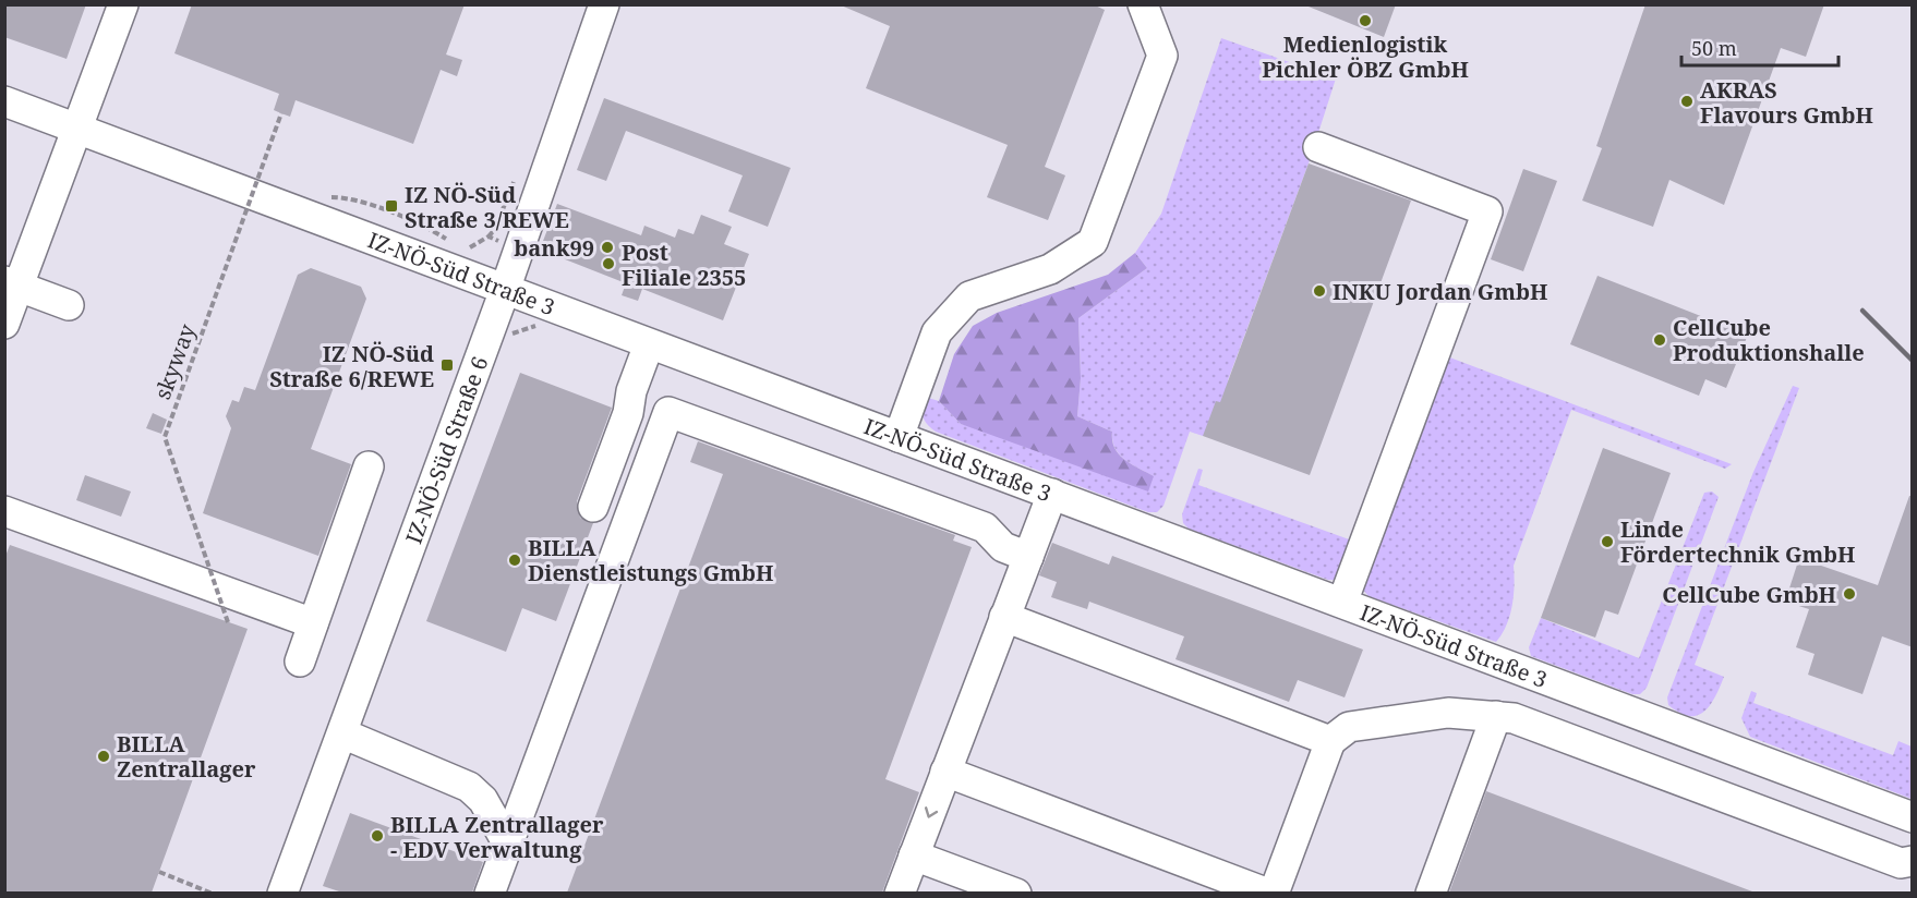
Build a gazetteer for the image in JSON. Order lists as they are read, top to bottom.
{
  "streets": {
    "street": ["IZ-NÖ-Süd Straße 3", "IZ-NÖ-Süd Straße 6"],
    "path": ["skyway"]
  },
  "crossings": [
    ["IZ-NÖ-Süd Straße 3", "IZ-NÖ-Süd Straße 6"]
  ],
  "places": {
    "other": [
      "Medienlogistik Pichler ÖBZ GmbH",
      "AKRAS Flavours GmbH",
      "bank99",
      "Post Filiale 2355",
      "INKU Jordan GmbH",
      "CellCube Produktionshalle",
      "Linde Fördertechnik GmbH",
      "BILLA Dienstleistungs GmbH",
      "CellCube GmbH",
      "BILLA Zentrallager",
      "BILLA Zentrallager - EDV Verwaltung"
    ],
    "transit": ["IZ NÖ-Süd Straße 3/REWE", "IZ NÖ-Süd Straße 6/REWE"]
  },
  "scale_bar": "50 m"
}
